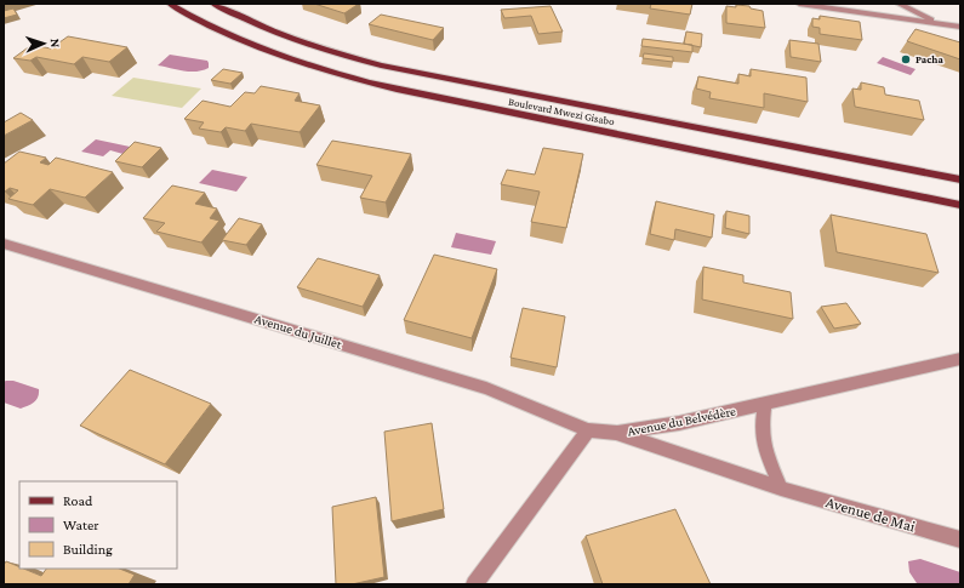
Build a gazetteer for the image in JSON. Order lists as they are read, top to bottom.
{
  "streets": {
    "main road": ["Boulevard Mwezi Gisabo"],
    "street": ["Avenue du Juillet", "Avenue du Belvédère", "Avenue de Mai"]
  },
  "crossings": [
    ["Avenue du Juillet", "Avenue du Belvédère"],
    ["Avenue du Belvédère", "Avenue de Mai"]
  ],
  "places": ["Pacha"],
  "legend": ["Road", "Water", "Building"],
  "north": "right"
}
